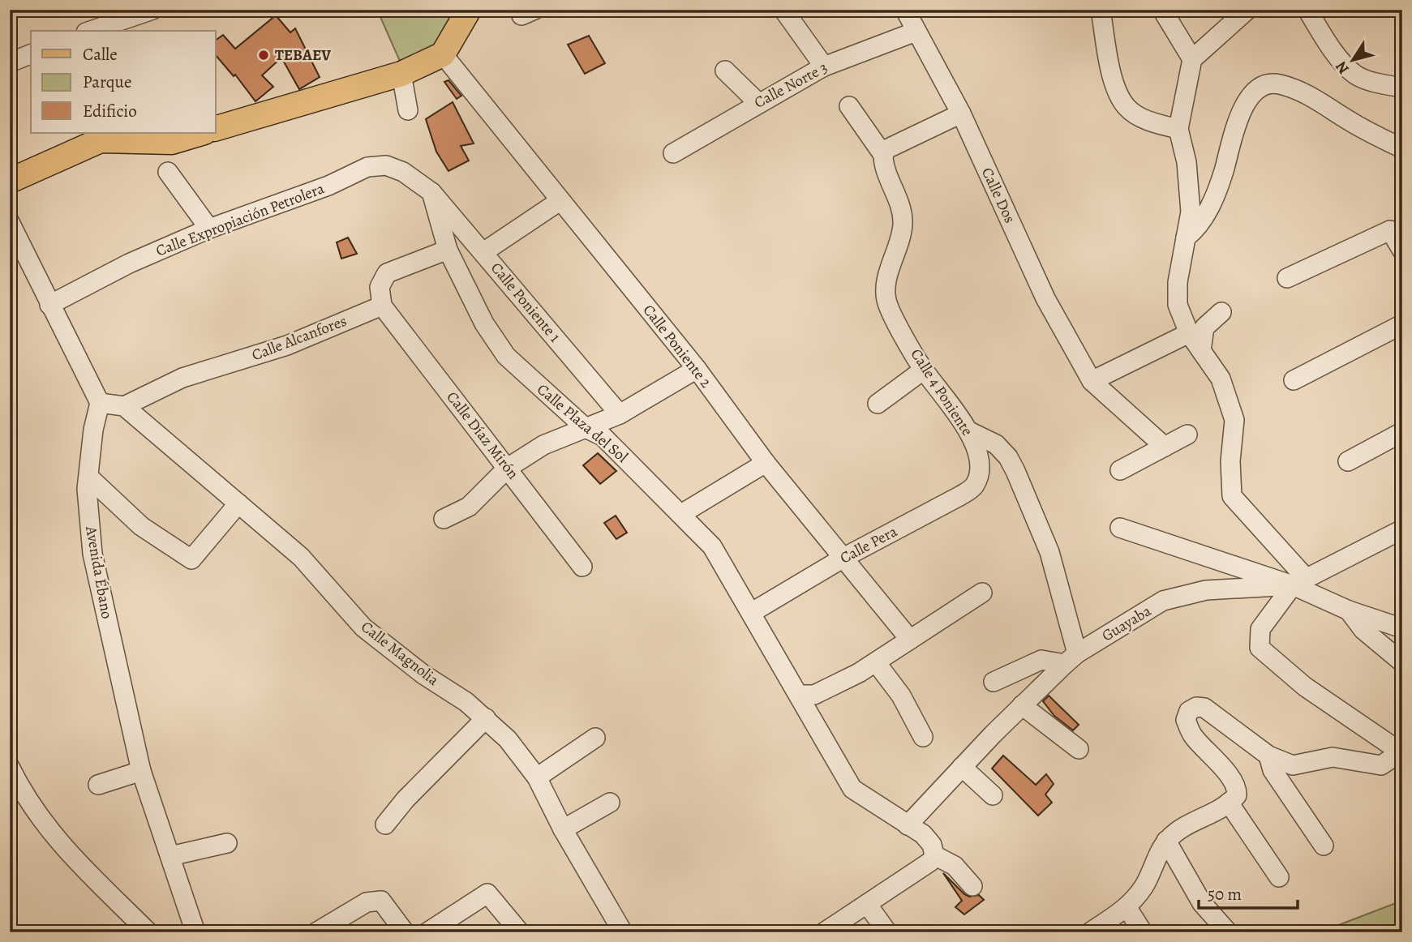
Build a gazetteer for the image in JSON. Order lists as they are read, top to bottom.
{
  "streets": {
    "street": [
      "Calle Norte 3",
      "Calle Dos",
      "Calle Expropiación Petrolera",
      "Calle Poniente 1",
      "Calle Alcanfores",
      "Calle Poniente 2",
      "Calle 4 Poniente",
      "Calle Plaza del Sol",
      "Calle Díaz Mirón",
      "Calle Pera",
      "Avenida Ébano",
      "Guayaba",
      "Calle Magnolia"
    ]
  },
  "crossings": [
    ["Calle Norte 3", "Calle Dos"],
    ["Calle Expropiación Petrolera", "Calle Poniente 1"],
    ["Calle Expropiación Petrolera", "Calle Plaza del Sol"],
    ["Calle Poniente 1", "Calle Plaza del Sol"],
    ["Calle Alcanfores", "Calle Díaz Mirón"],
    ["Calle Alcanfores", "Calle Magnolia"],
    ["Calle Poniente 2", "Calle Pera"],
    ["Calle 4 Poniente", "Calle Pera"],
    ["Calle Plaza del Sol", "Calle Pera"],
    ["Calle Plaza del Sol", "Guayaba"]
  ],
  "places": ["TEBAEV"],
  "legend": ["Calle", "Parque", "Edificio"],
  "scale_bar": "50 m",
  "north": "bottom left"
}
